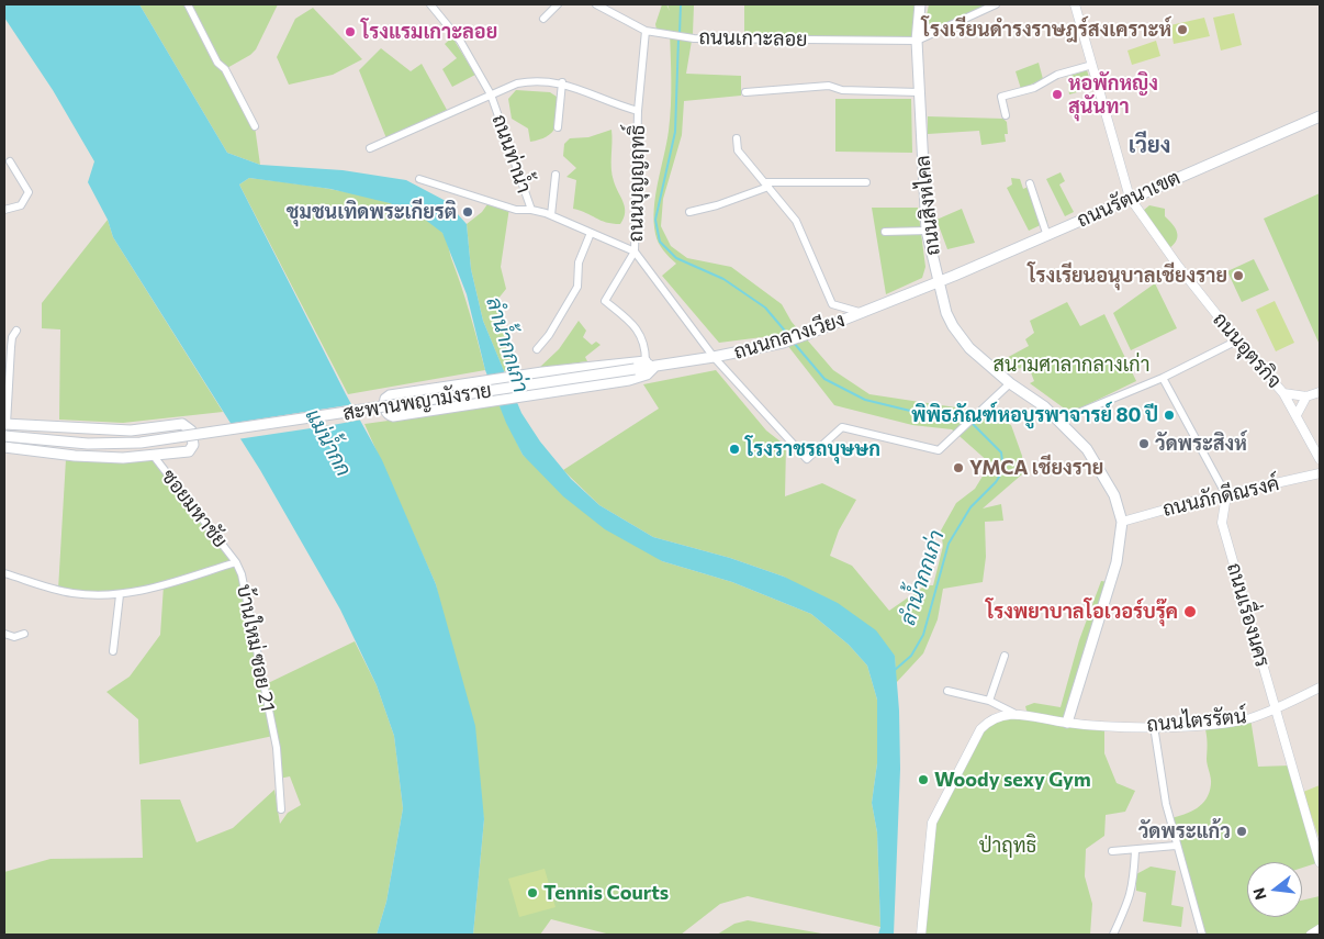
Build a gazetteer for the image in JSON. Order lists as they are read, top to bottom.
{
  "streets": {
    "main road": [
      "ถนนรัตนาเขต",
      "ถนนสิงหไคล",
      "ถนนกลางเวียง",
      "สะพานพญามังราย"
    ],
    "street": [
      "ถนนเกาะลอย",
      "ถนนท่าน้ำ",
      "ถนนบุญญฤทธิ์",
      "ถนนอุตรกิจ",
      "ถนนภักดีณรงค์",
      "ซอยมหาชัย",
      "ถนนเรื่องนคร",
      "บ้านใหม่ ซอย 21",
      "ถนนไตรรัตน์"
    ]
  },
  "crossings": [
    ["ถนนเกาะลอย", "ถนนบุญญฤทธิ์"],
    ["ถนนเกาะลอย", "ถนนสิงหไคล"],
    ["ถนนท่าน้ำ", "ถนนบุญญฤทธิ์"],
    ["ถนนบุญญฤทธิ์", "ถนนสิงหไคล"],
    ["ถนนบุญญฤทธิ์", "ถนนกลางเวียง"],
    ["ถนนรัตนาเขต", "ถนนสิงหไคล"],
    ["ถนนรัตนาเขต", "ถนนกลางเวียง"],
    ["ถนนรัตนาเขต", "ถนนอุตรกิจ"],
    ["ถนนสิงหไคล", "ถนนกลางเวียง"],
    ["ถนนสิงหไคล", "ถนนภักดีณรงค์"],
    ["ถนนสิงหไคล", "ถนนไตรรัตน์"],
    ["ถนนกลางเวียง", "สะพานพญามังราย"],
    ["ถนนภักดีณรงค์", "ถนนเรื่องนคร"],
    ["ซอยมหาชัย", "บ้านใหม่ ซอย 21"],
    ["ถนนเรื่องนคร", "ถนนไตรรัตน์"]
  ],
  "districts": ["เวียง"],
  "water": ["ลำน้ำกกเก่า", "แม่น้ำกก"],
  "parks": ["สนามศาลากลางเก่า", "ป่าฤทธิ"],
  "places": [
    "โรงเรียนดำรงราษฎร์สงเคราะห์",
    "โรงแรมเกาะลอย",
    "หอพักหญิง สุนันทา",
    "ชุมชนเทิดพระเกียรติ",
    "โรงเรียนอนุบาลเชียงราย",
    "พิพิธภัณฑ์หอบูรพาจารย์ 80 ปี",
    "วัดพระสิงห์",
    "โรงราชรถบุษษก",
    "YMCA เชียงราย",
    "โรงพยาบาลโอเวอร์บรุ๊ค",
    "Woody sexy Gym",
    "วัดพระแก้ว",
    "Tennis Courts"
  ],
  "north": "left"
}
